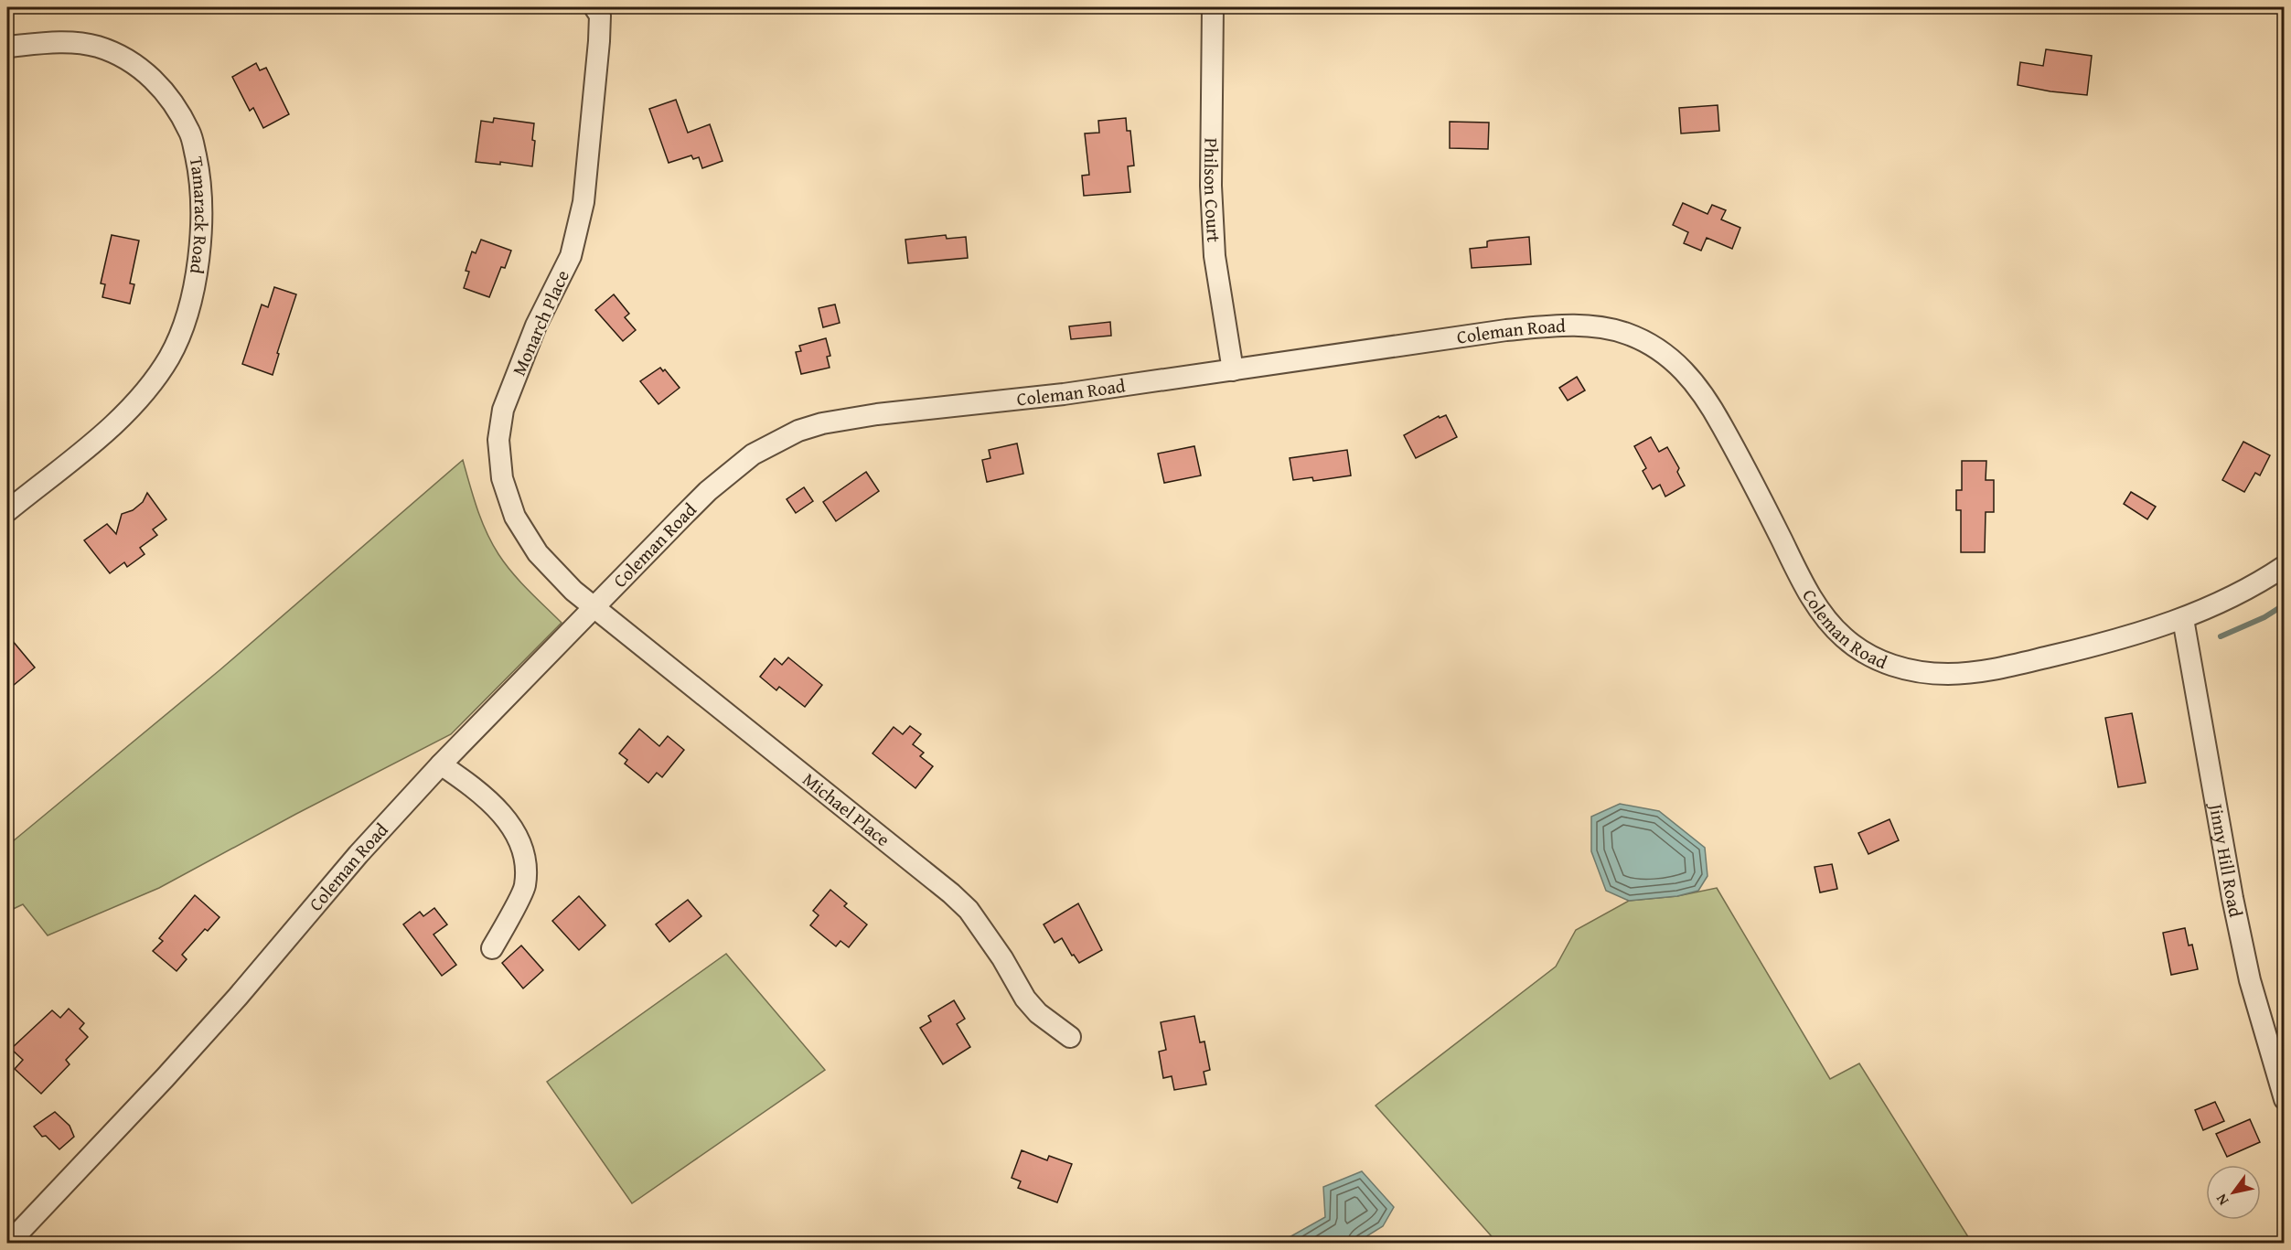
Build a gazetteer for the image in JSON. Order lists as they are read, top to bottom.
{
  "streets": {
    "street": [
      "Philson Court",
      "Tamarack Road",
      "Monarch Place",
      "Coleman Road",
      "Michael Place",
      "Jinny Hill Road"
    ]
  },
  "crossings": [
    ["Philson Court", "Coleman Road"],
    ["Monarch Place", "Coleman Road"],
    ["Monarch Place", "Michael Place"],
    ["Coleman Road", "Michael Place"],
    ["Coleman Road", "Jinny Hill Road"]
  ],
  "north": "bottom left"
}
